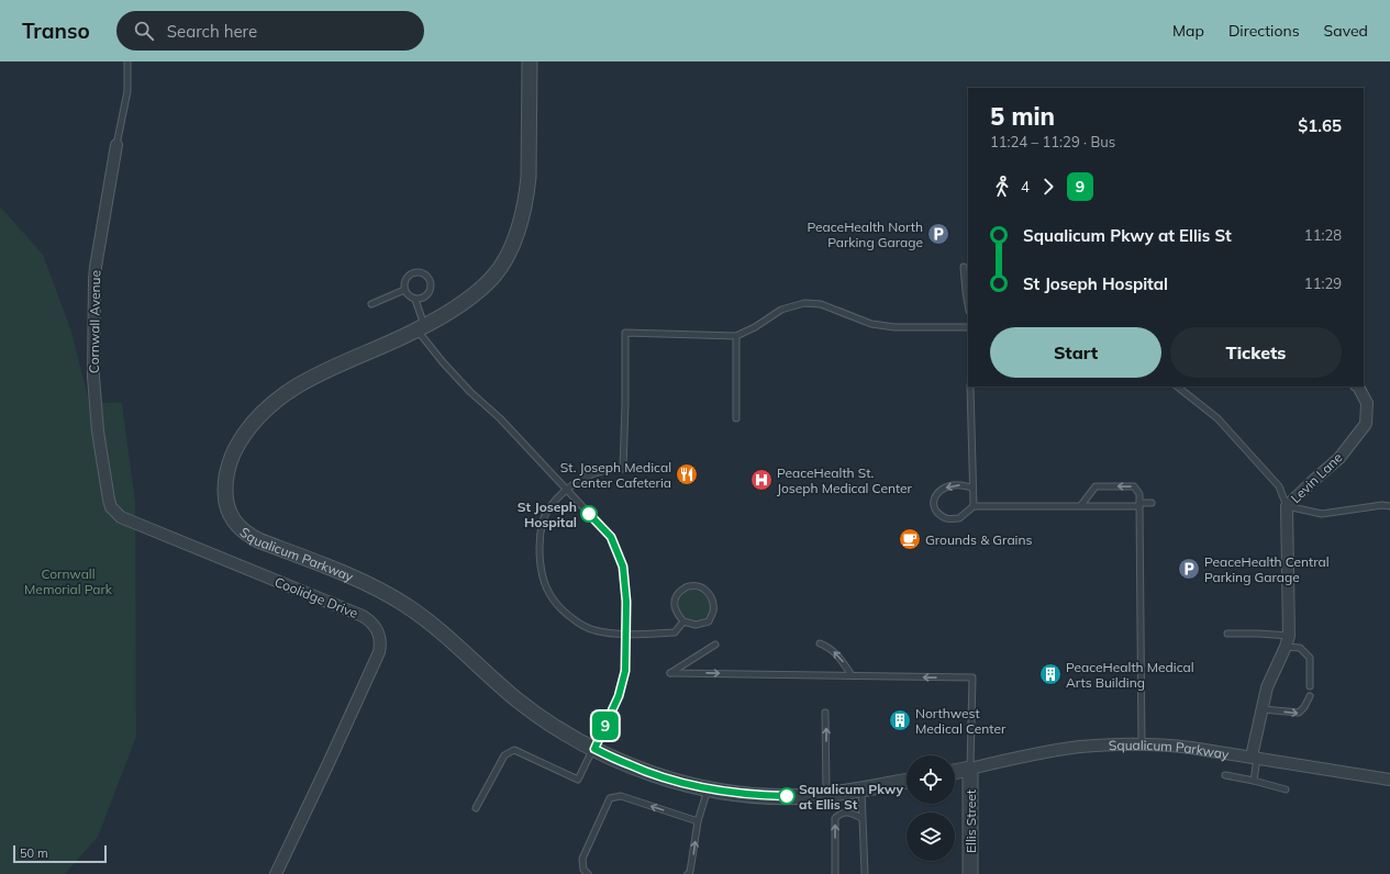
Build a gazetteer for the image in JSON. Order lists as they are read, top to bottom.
{
  "streets": {
    "street": [
      "Cornwall Avenue",
      "Levin Lane",
      "Squalicum Parkway",
      "Coolidge Drive",
      "Ellis Street"
    ]
  },
  "crossings": [
    ["Cornwall Avenue", "Coolidge Drive"],
    ["Levin Lane", "Squalicum Parkway"],
    ["Squalicum Parkway", "Ellis Street"]
  ],
  "parks": ["Cornwall Memorial Park"],
  "places": {
    "parking": ["PeaceHealth North Parking Garage", "PeaceHealth Central Parking Garage"],
    "restaurant": ["St. Joseph Medical Center Cafeteria"],
    "hospital": ["PeaceHealth St. Joseph Medical Center"],
    "other": ["St Joseph Hospital", "Squalicum Pkwy at Ellis St"],
    "cafe": ["Grounds & Grains"],
    "building": ["PeaceHealth Medical Arts Building", "Northwest Medical Center"]
  },
  "lines": ["bus line 9"],
  "scale_bar": "50 m",
  "page": {
    "header": "Transo",
    "search": "Search here",
    "nav": ["Map", "Directions", "Saved"],
    "on_map": "9",
    "heading": ["5 min", "11:24 – 11:29 · Bus", "$1.65"],
    "legs": ["4", "9"],
    "list": [
      {
        "name": "Squalicum Pkwy at Ellis St",
        "value": "11:28"
      },
      {
        "name": "St Joseph Hospital",
        "value": "11:29"
      }
    ],
    "buttons": ["Start", "Tickets"],
    "scale": "50 m"
  }
}
